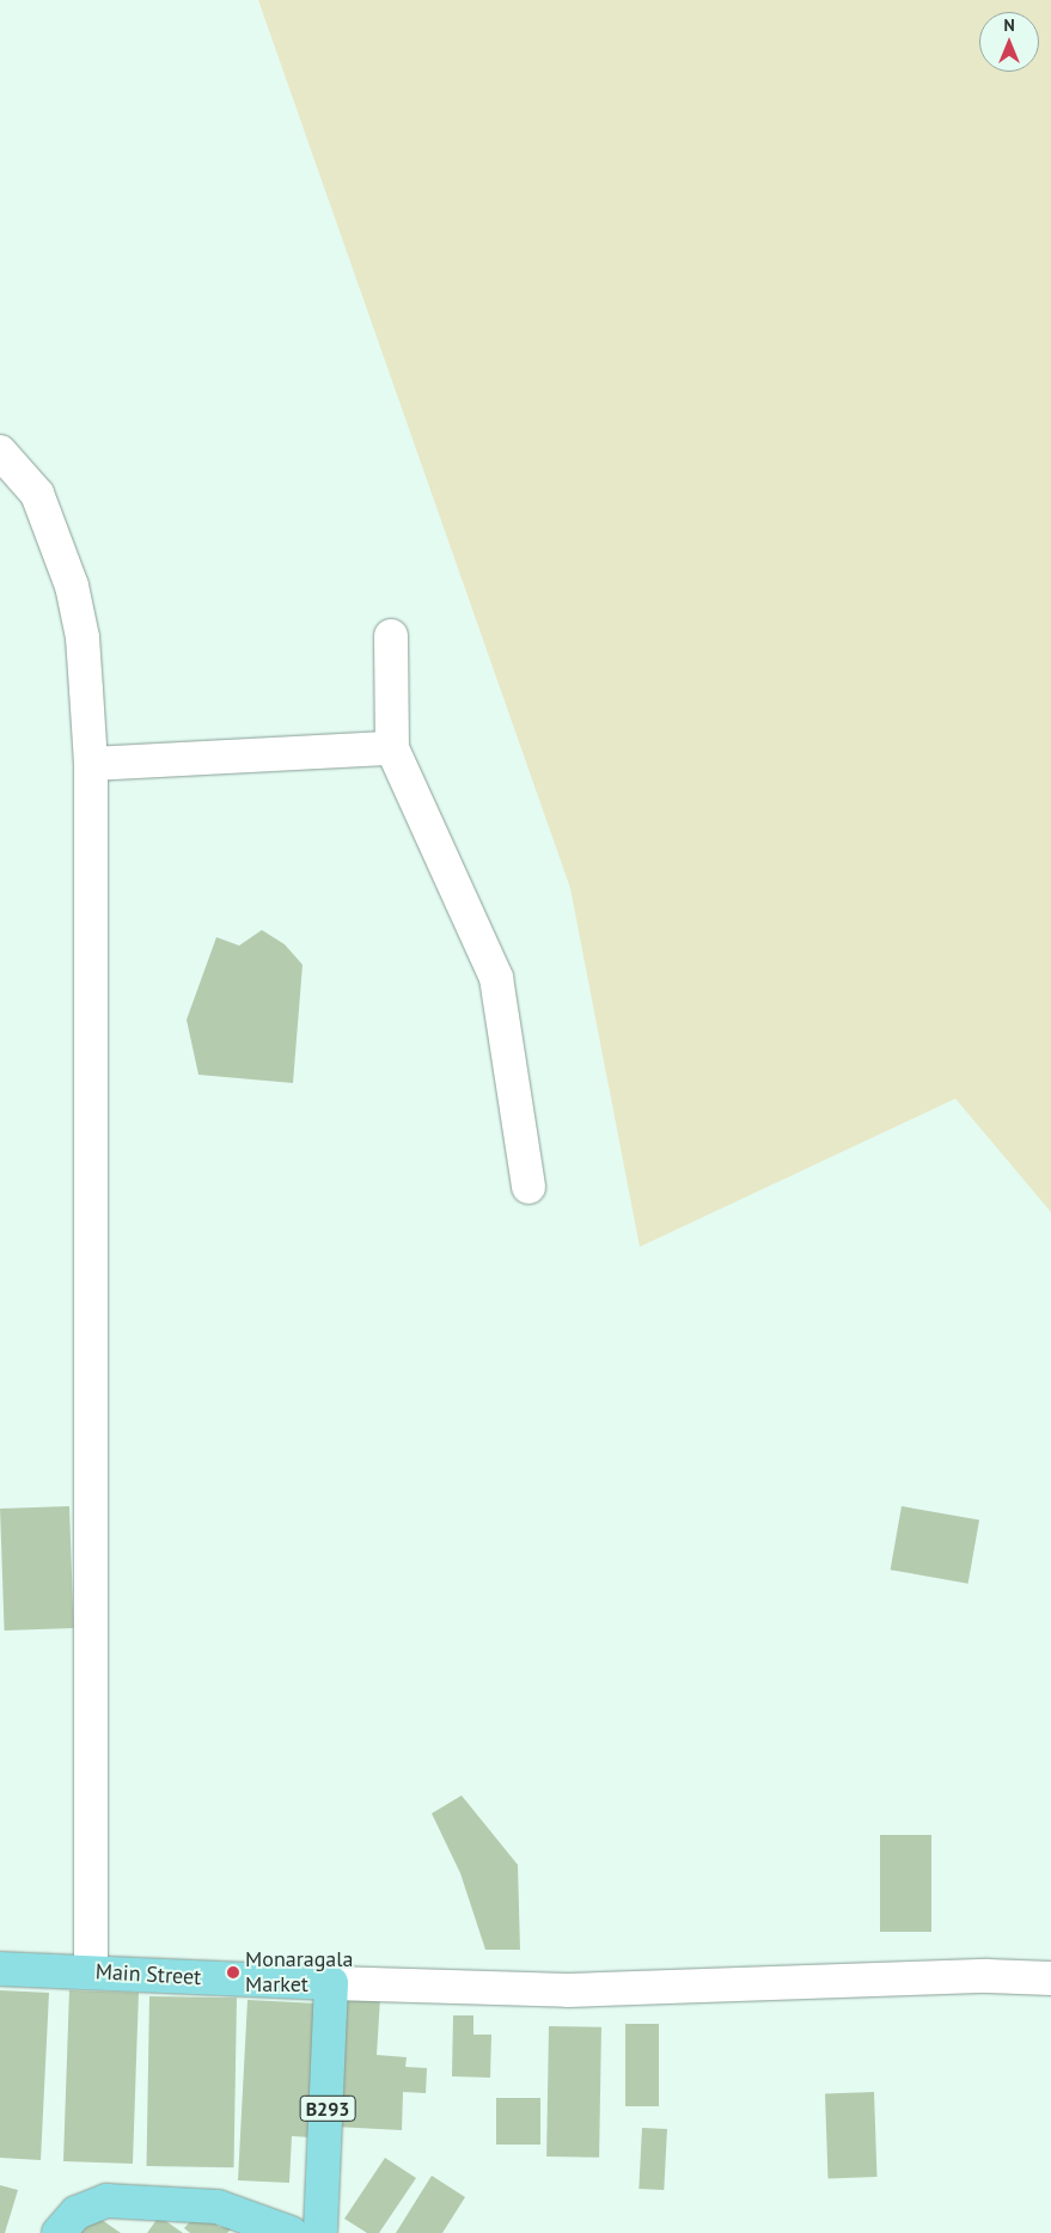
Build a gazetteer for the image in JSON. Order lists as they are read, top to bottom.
{
  "streets": {
    "main road": ["Main Street", "B293"]
  },
  "crossings": [
    ["Main Street", "B293"]
  ],
  "places": ["Monaragala Market"],
  "north": "top"
}
